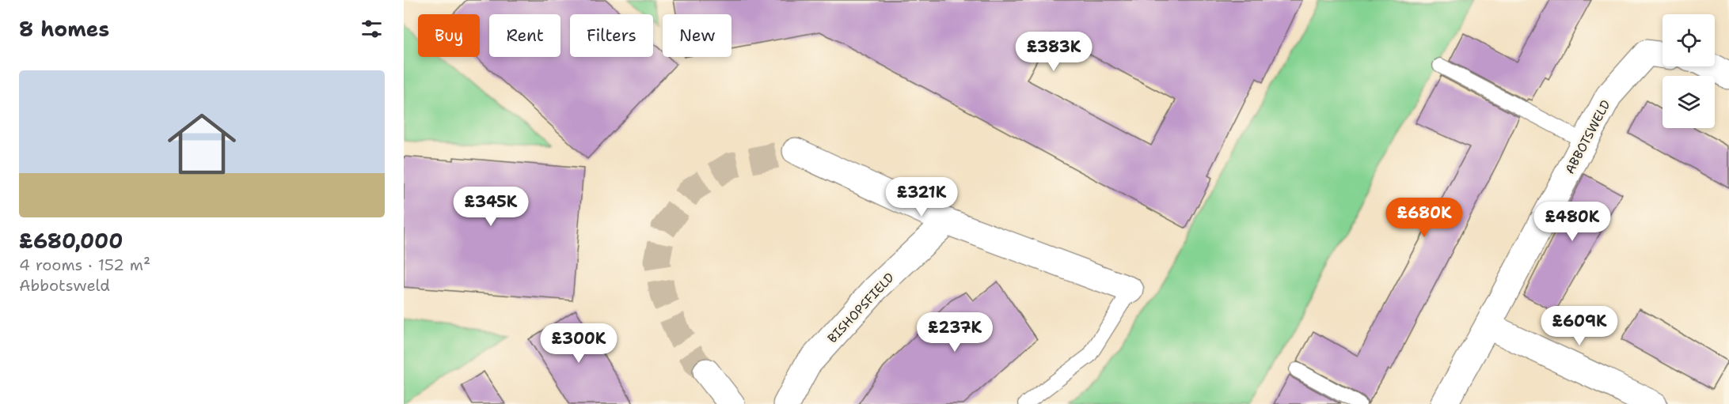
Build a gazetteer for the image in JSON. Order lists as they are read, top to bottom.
{
  "streets": {
    "street": ["ABBOTSWELD", "BISHOPSFIELD"]
  },
  "page": {
    "heading": "8 homes",
    "chip": [
      "Buy",
      "Rent",
      "Filters",
      "New"
    ],
    "price": [
      "£383K",
      "£321K",
      "£345K",
      "£680K",
      "£480K",
      "£609K",
      "£237K",
      "£300K"
    ],
    "list": [
      {
        "name": "£680,000",
        "note": "4 rooms · 152 m² · Abbotsweld"
      }
    ]
  }
}
